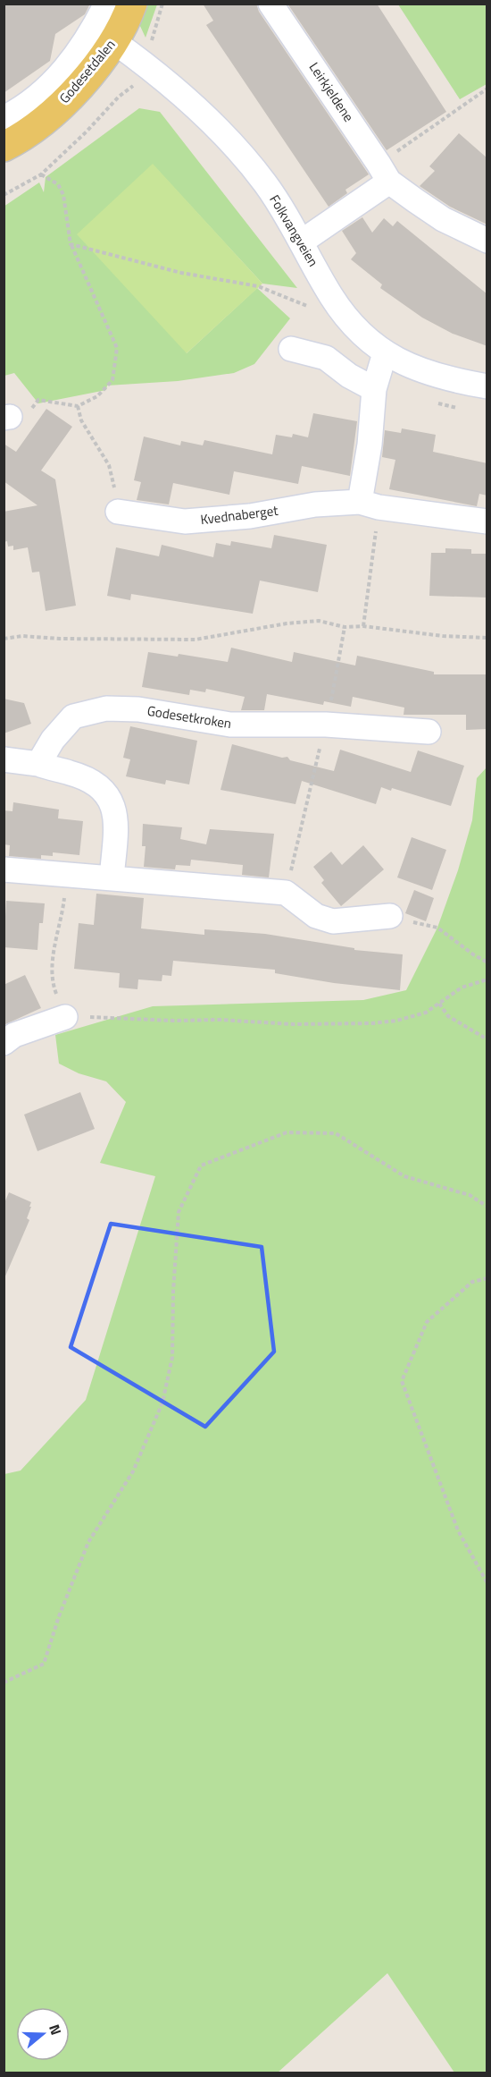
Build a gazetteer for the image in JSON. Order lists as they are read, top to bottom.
{
  "streets": {
    "main road": ["Godesetdalen"],
    "street": [
      "Leirkjeldene",
      "Folkvangveien",
      "Kvednaberget",
      "Godesetkroken"
    ]
  },
  "crossings": [
    ["Godesetdalen", "Folkvangveien"]
  ],
  "north": "right"
}
